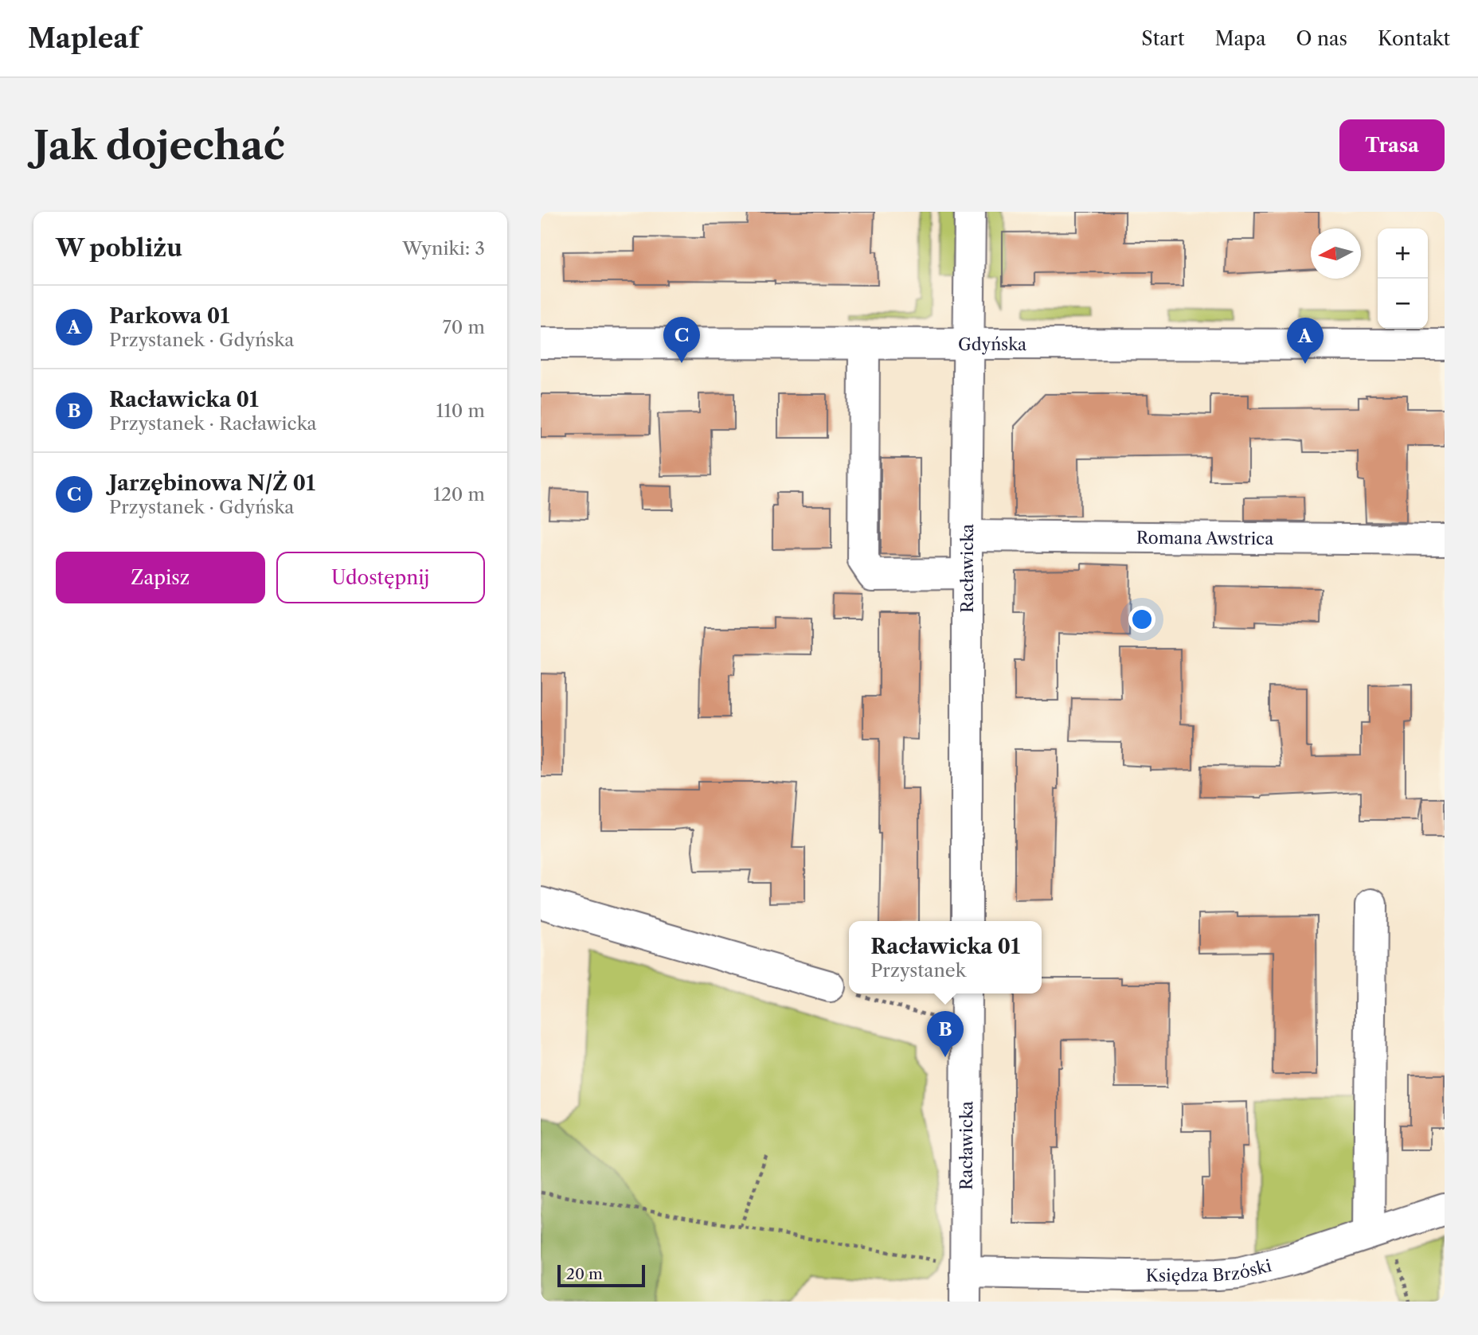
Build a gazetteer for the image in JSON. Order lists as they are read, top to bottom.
{
  "streets": {
    "street": [
      "Gdyńska",
      "Romana Awstrica",
      "Racławicka",
      "Księdza Brzóski"
    ]
  },
  "crossings": [
    ["Gdyńska", "Racławicka"],
    ["Romana Awstrica", "Racławicka"],
    ["Racławicka", "Księdza Brzóski"]
  ],
  "scale_bar": "20 m",
  "north": "left",
  "page": {
    "header": "Mapleaf",
    "nav": [
      "Start",
      "Mapa",
      "O nas",
      "Kontakt"
    ],
    "buttons": [
      "Trasa",
      ["Zapisz", "Udostępnij"]
    ],
    "title": "Jak dojechać",
    "heading": ["W pobliżu", "Wyniki: 3"],
    "map_buttons": ["+", "−"],
    "list": [
      {
        "mark": "A",
        "name": "Parkowa 01",
        "note": "Przystanek · Gdyńska",
        "value": "70 m"
      },
      {
        "mark": "B",
        "name": "Racławicka 01",
        "note": "Przystanek · Racławicka",
        "value": "110 m"
      },
      {
        "mark": "C",
        "name": "Jarzębinowa N/Ż 01",
        "note": "Przystanek · Gdyńska",
        "value": "120 m"
      }
    ],
    "pins": ["C", "A", "B"],
    "popup": ["Racławicka 01", "Przystanek"],
    "scale": "20 m"
  }
}
